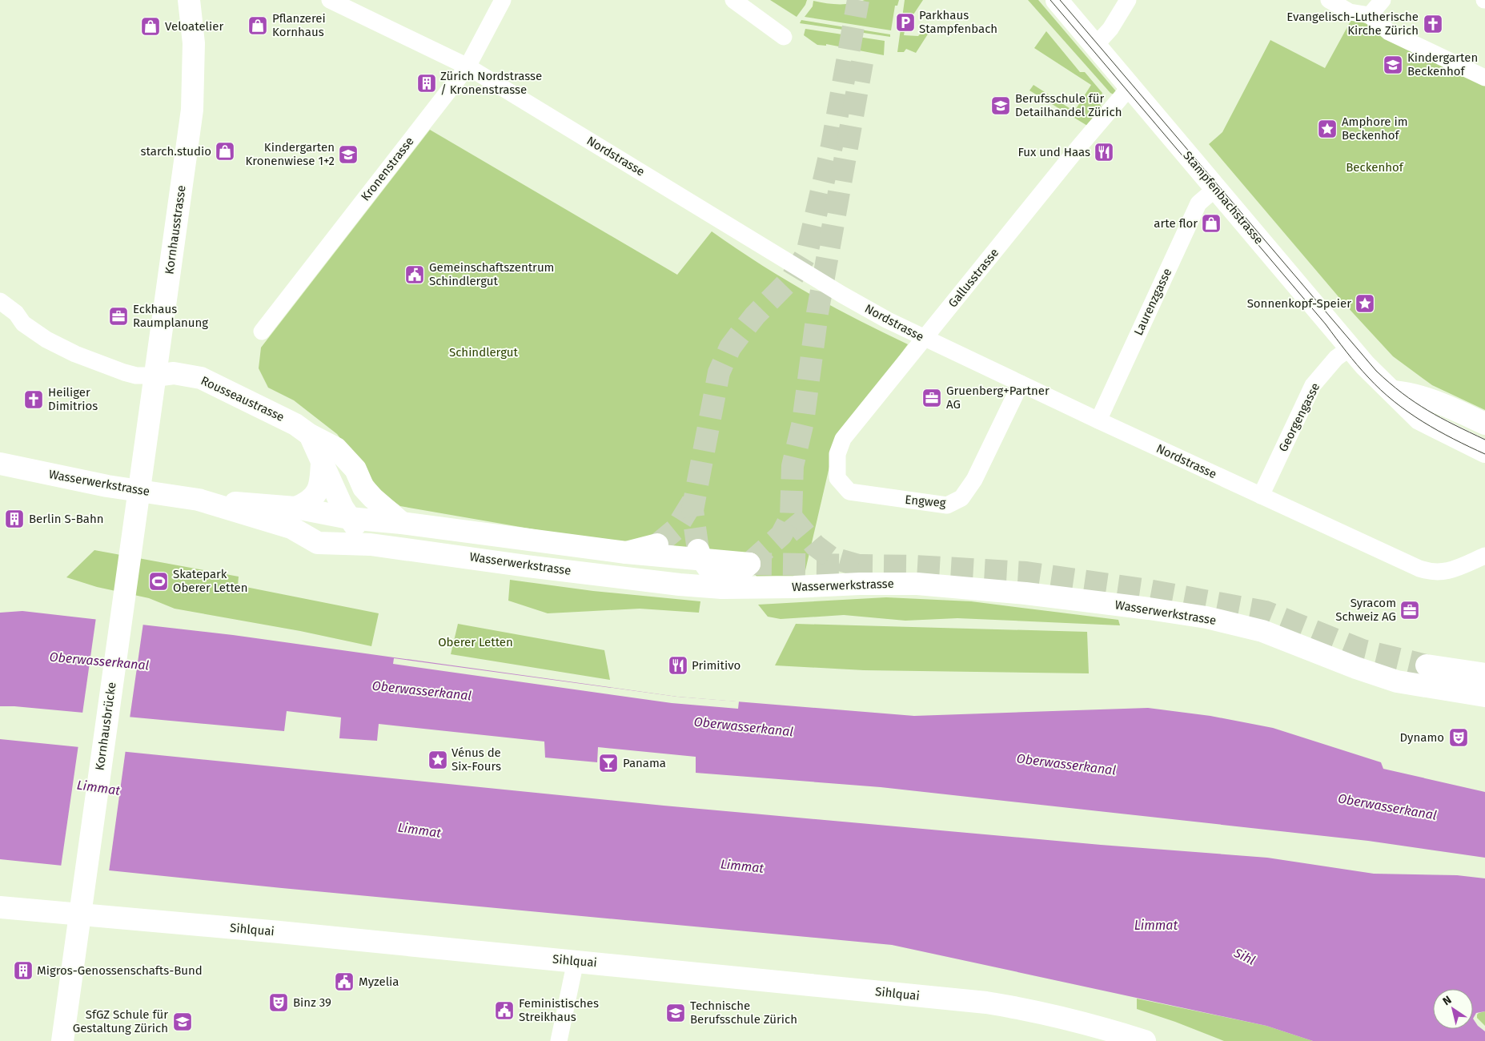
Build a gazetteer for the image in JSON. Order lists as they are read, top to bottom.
{
  "streets": {
    "main road": [
      "Stampfenbachstrasse",
      "Kornhausstrasse",
      "Rousseaustrasse",
      "Wasserwerkstrasse",
      "Kornhausbrücke",
      "Sihlquai"
    ],
    "street": [
      "Nordstrasse",
      "Kronenstrasse",
      "Gallusstrasse",
      "Laurenzgasse",
      "Georgengasse",
      "Engweg"
    ]
  },
  "crossings": [
    ["Nordstrasse", "Kronenstrasse"],
    ["Nordstrasse", "Gallusstrasse"],
    ["Nordstrasse", "Laurenzgasse"],
    ["Nordstrasse", "Georgengasse"],
    ["Nordstrasse", "Engweg"],
    ["Stampfenbachstrasse", "Gallusstrasse"],
    ["Stampfenbachstrasse", "Laurenzgasse"],
    ["Stampfenbachstrasse", "Georgengasse"],
    ["Kornhausstrasse", "Rousseaustrasse"],
    ["Kornhausstrasse", "Kornhausbrücke"],
    ["Gallusstrasse", "Engweg"],
    ["Rousseaustrasse", "Wasserwerkstrasse"]
  ],
  "water": ["Oberwasserkanal", "Limmat", "Sihl"],
  "parks": ["Beckenhof", "Schindlergut", "Oberer Letten"],
  "places": {
    "parking": ["Parkhaus Stampfenbach"],
    "church": ["Evangelisch-Lutherische Kirche Zürich", "Heiliger Dimitrios"],
    "shop": [
      "Pflanzerei Kornhaus",
      "Veloatelier",
      "starch.studio",
      "arte flor"
    ],
    "school or university": [
      "Kindergarten Beckenhof",
      "Berufsschule für Detailhandel Zürich",
      "Kindergarten Kronenwiese 1+2",
      "Technische Berufsschule Zürich",
      "SfGZ Schule für Gestaltung Zürich"
    ],
    "building": ["Zürich Nordstrasse / Kronenstrasse", "Berlin S-Bahn", "Migros-Genossenschafts-Bund"],
    "place": ["Amphore im Beckenhof", "Sonnenkopf-Speier", "Vénus de Six-Fours"],
    "restaurant": ["Fux und Haas", "Primitivo"],
    "public building": ["Gemeinschaftszentrum Schindlergut", "Myzelia", "Feministisches Streikhaus"],
    "office": ["Eckhaus Raumplanung", "Gruenberg+Partner AG", "Syracom Schweiz AG"],
    "sports": ["Skatepark Oberer Letten"],
    "theatre": ["Dynamo", "Binz 39"],
    "bar": ["Panama"]
  },
  "north": "top left"
}
